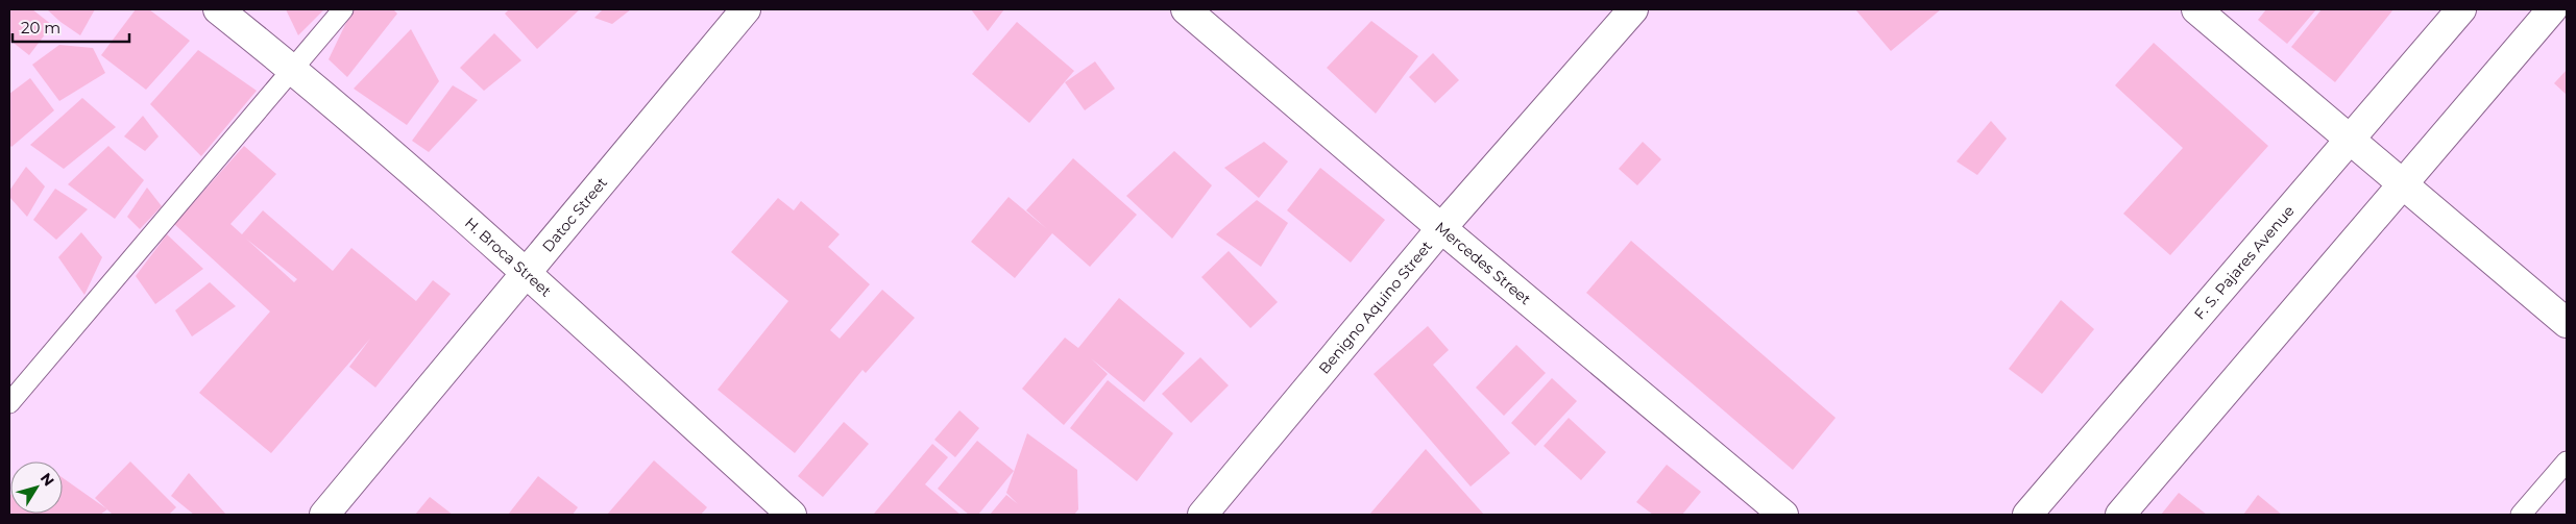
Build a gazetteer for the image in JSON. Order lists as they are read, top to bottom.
{
  "streets": {
    "street": [
      "Datoc Street",
      "H. Broca Street",
      "F. S. Pajares Avenue",
      "Mercedes Street",
      "Benigno Aquino Street"
    ]
  },
  "crossings": [
    ["Datoc Street", "H. Broca Street"],
    ["Mercedes Street", "Benigno Aquino Street"]
  ],
  "scale_bar": "20 m",
  "north": "top right"
}
